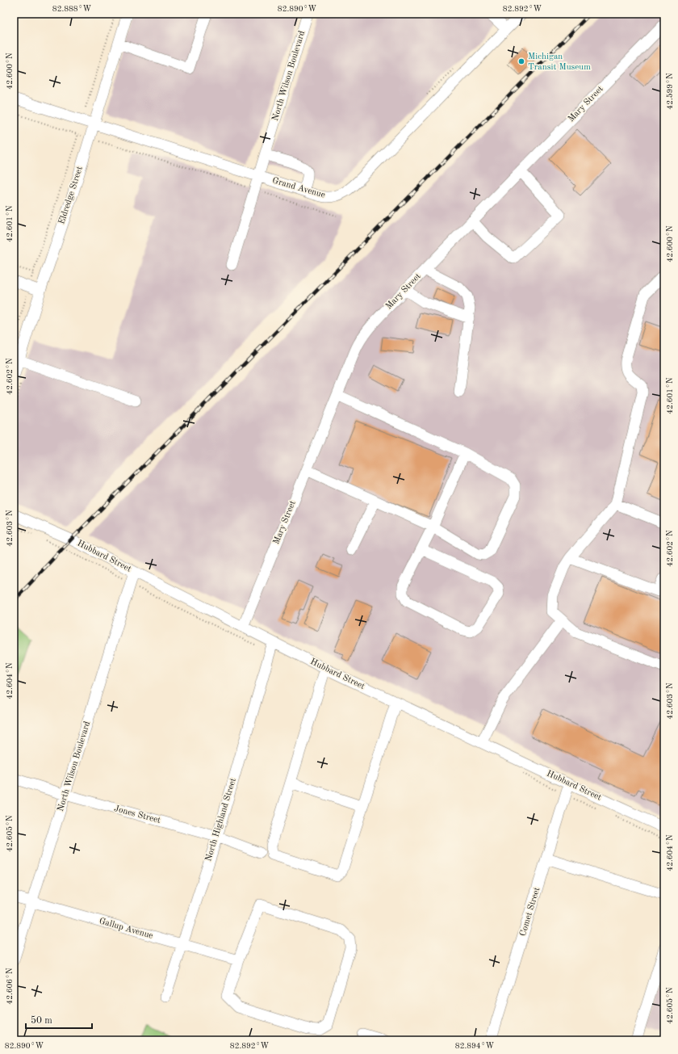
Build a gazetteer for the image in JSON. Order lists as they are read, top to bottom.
{
  "streets": {
    "street": [
      "North Wilson Boulevard",
      "Mary Street",
      "Grand Avenue",
      "Eldredge Street",
      "Hubbard Street",
      "Jones Street",
      "North Highland Street",
      "Comet Street",
      "Gallup Avenue"
    ]
  },
  "crossings": [
    ["North Wilson Boulevard", "Grand Avenue"],
    ["North Wilson Boulevard", "Hubbard Street"],
    ["North Wilson Boulevard", "Jones Street"],
    ["North Wilson Boulevard", "Gallup Avenue"],
    ["Mary Street", "Hubbard Street"],
    ["Grand Avenue", "Eldredge Street"],
    ["Hubbard Street", "North Highland Street"],
    ["Hubbard Street", "Comet Street"],
    ["Jones Street", "North Highland Street"],
    ["North Highland Street", "Gallup Avenue"]
  ],
  "places": ["Michigan Transit Museum"],
  "scale_bar": "50 m",
  "coordinates": [
    "82.888°W",
    "82.890°W",
    "82.892°W",
    "42.600°N",
    "42.599°N",
    "42.601°N",
    "42.602°N",
    "42.603°N",
    "42.604°N",
    "42.605°N",
    "42.606°N",
    "82.894°W"
  ]
}
